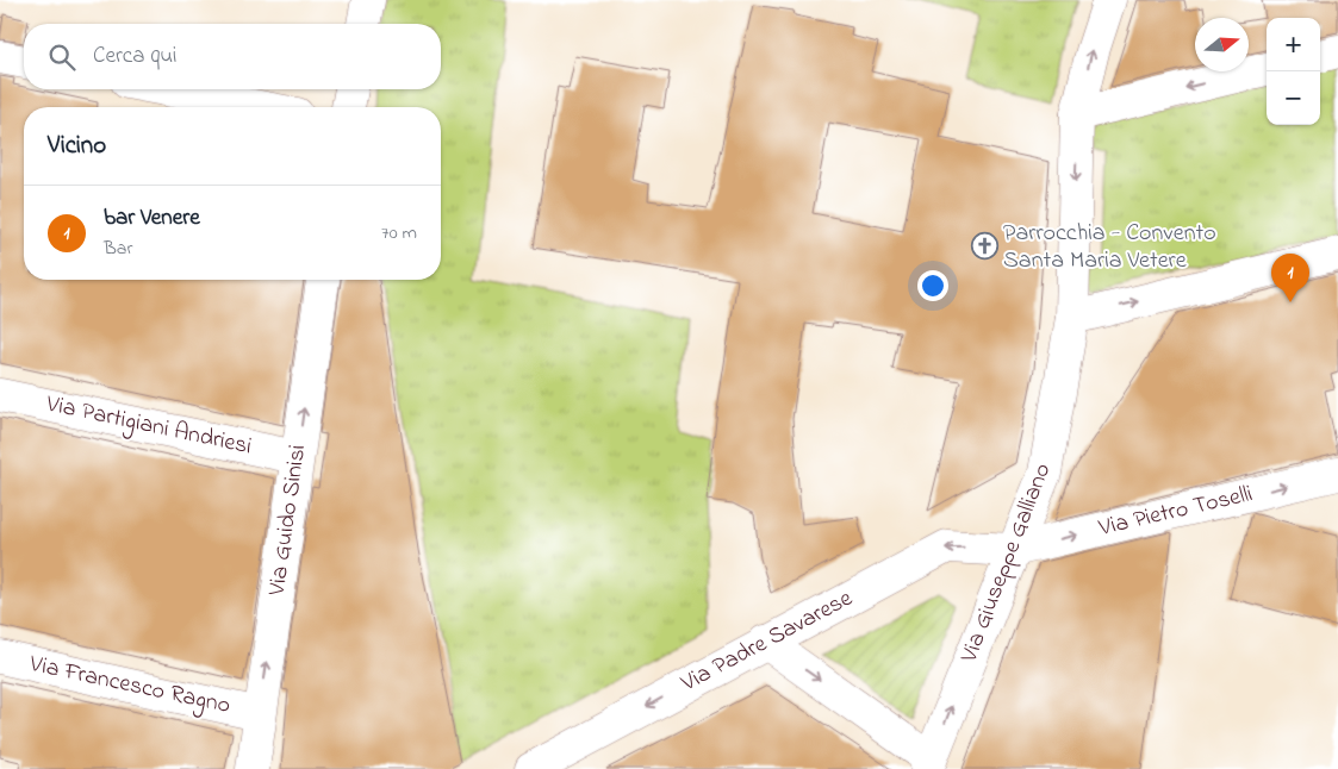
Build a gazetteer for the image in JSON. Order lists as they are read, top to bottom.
{
  "streets": {
    "street": [
      "Via Partigiani Andriesi",
      "Via Pietro Toselli",
      "Via Guido Sinisi",
      "Via Giuseppe Galliano",
      "Via Padre Savarese",
      "Via Francesco Ragno"
    ]
  },
  "crossings": [
    ["Via Partigiani Andriesi", "Via Guido Sinisi"],
    ["Via Pietro Toselli", "Via Giuseppe Galliano"],
    ["Via Pietro Toselli", "Via Padre Savarese"],
    ["Via Guido Sinisi", "Via Francesco Ragno"],
    ["Via Giuseppe Galliano", "Via Padre Savarese"]
  ],
  "one_way": ["Via Guido Sinisi", "Via Padre Savarese"],
  "places": {
    "church": ["Parrocchia - Convento Santa Maria Vetere"]
  },
  "north": "right",
  "page": {
    "map_buttons": ["+", "−"],
    "search": "Cerca qui",
    "heading": "Vicino",
    "list": [
      {
        "mark": "1",
        "name": "bar Venere",
        "note": "Bar",
        "value": "70 m"
      }
    ],
    "pins": "1"
  }
}
